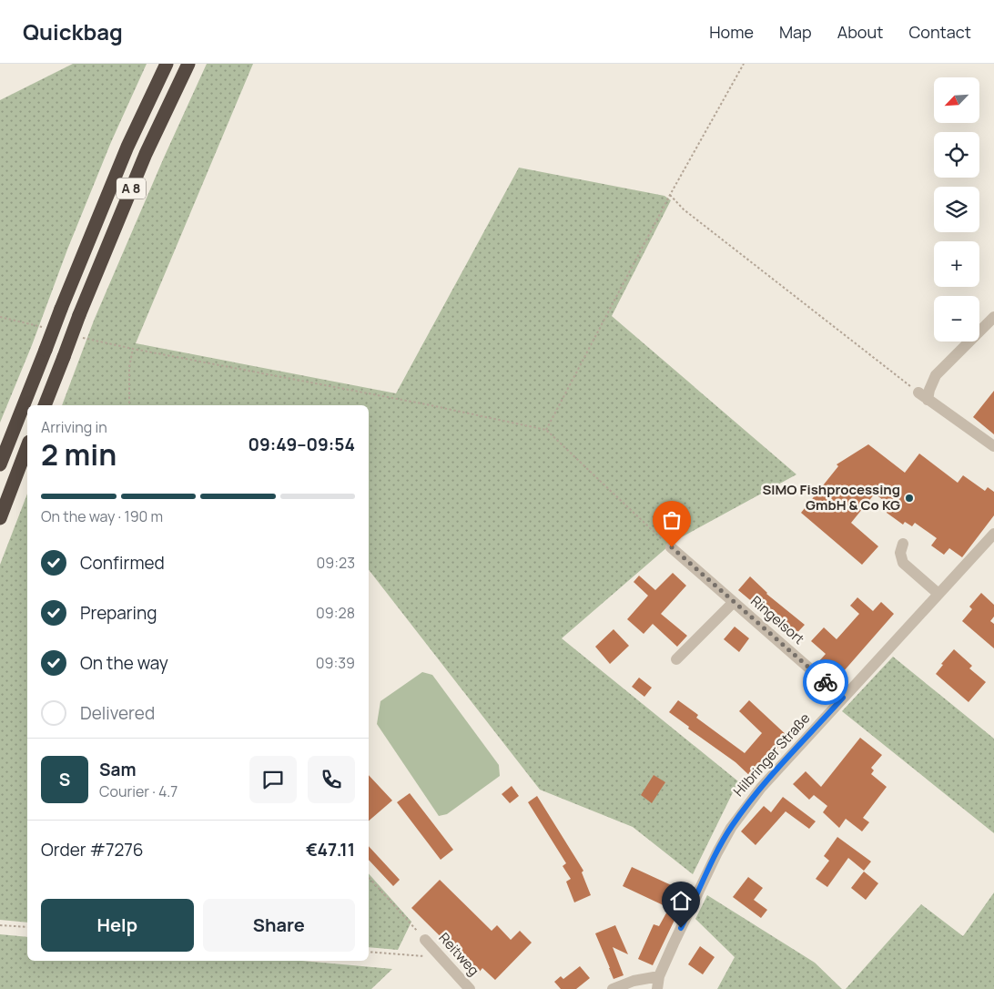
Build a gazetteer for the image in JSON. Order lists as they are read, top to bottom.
{
  "streets": {
    "highway": ["A 8"],
    "street": ["Ringelsort", "Hilbringer Straße", "Reitweg"]
  },
  "crossings": [
    ["Ringelsort", "Hilbringer Straße"]
  ],
  "places": ["SIMO Fishprocessing GmbH & Co KG"],
  "north": "bottom left",
  "page": {
    "header": "Quickbag",
    "nav": [
      "Home",
      "Map",
      "About",
      "Contact"
    ],
    "map_buttons": ["+", "−"],
    "heading": ["2 min", "Arriving in", "09:49–09:54"],
    "panel": [
      "Sam",
      "Courier · 4.7",
      "Order #7276",
      "€47.11"
    ],
    "bar": "On the way · 190 m",
    "list": [
      ["Confirmed", "09:23"],
      ["Preparing", "09:28"],
      ["On the way", "09:39"],
      "Delivered"
    ],
    "round": "S",
    "buttons": ["Help", "Share"]
  }
}
